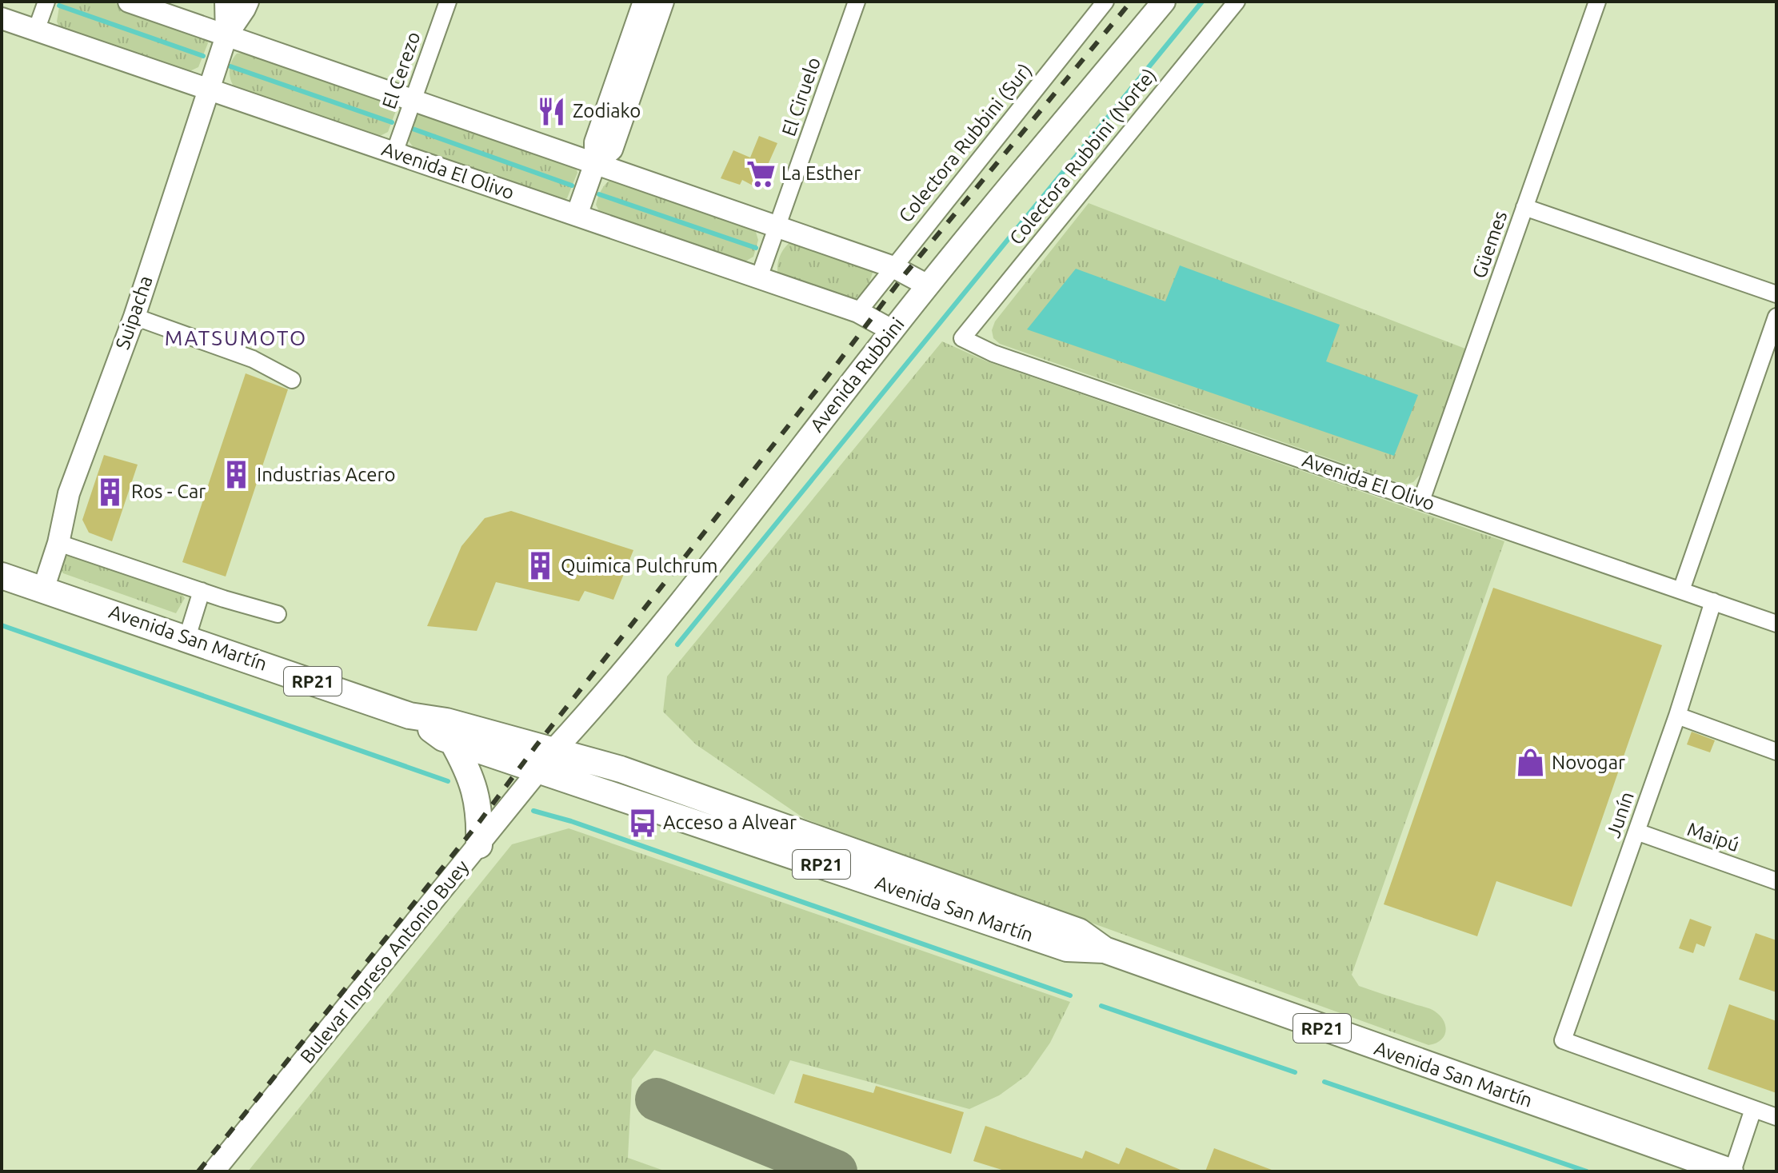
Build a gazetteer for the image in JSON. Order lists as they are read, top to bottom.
{
  "streets": {
    "main road": ["Avenida Rubbini", "Avenida San Martín", "RP21"],
    "street": [
      "El Cerezo",
      "El Ciruelo",
      "Colectora Rubbini (Sur)",
      "Colectora Rubbini (Norte)",
      "Avenida El Olivo",
      "Güemes",
      "Suipacha",
      "Junín",
      "Maipú",
      "Bulevar Ingreso Antonio Buey"
    ]
  },
  "crossings": [
    ["El Cerezo", "Avenida El Olivo"],
    ["El Ciruelo", "Avenida El Olivo"],
    ["Colectora Rubbini (Sur)", "Avenida El Olivo"],
    ["Colectora Rubbini (Norte)", "Avenida El Olivo"],
    ["Avenida El Olivo", "Güemes"],
    ["Avenida El Olivo", "Suipacha"],
    ["Avenida El Olivo", "Avenida Rubbini"],
    ["Avenida El Olivo", "Junín"],
    ["Suipacha", "Avenida San Martín"],
    ["Avenida Rubbini", "Avenida San Martín"],
    ["Avenida Rubbini", "Bulevar Ingreso Antonio Buey"],
    ["Avenida San Martín", "Bulevar Ingreso Antonio Buey"],
    ["Junín", "Maipú"]
  ],
  "districts": ["MATSUMOTO"],
  "places": {
    "restaurant": ["Zodiako"],
    "supermarket": ["La Esther"],
    "building": ["Industrias Acero", "Ros - Car", "Quimica Pulchrum"],
    "shop": ["Novogar"],
    "bus stop": ["Acceso a Alvear"]
  }
}
